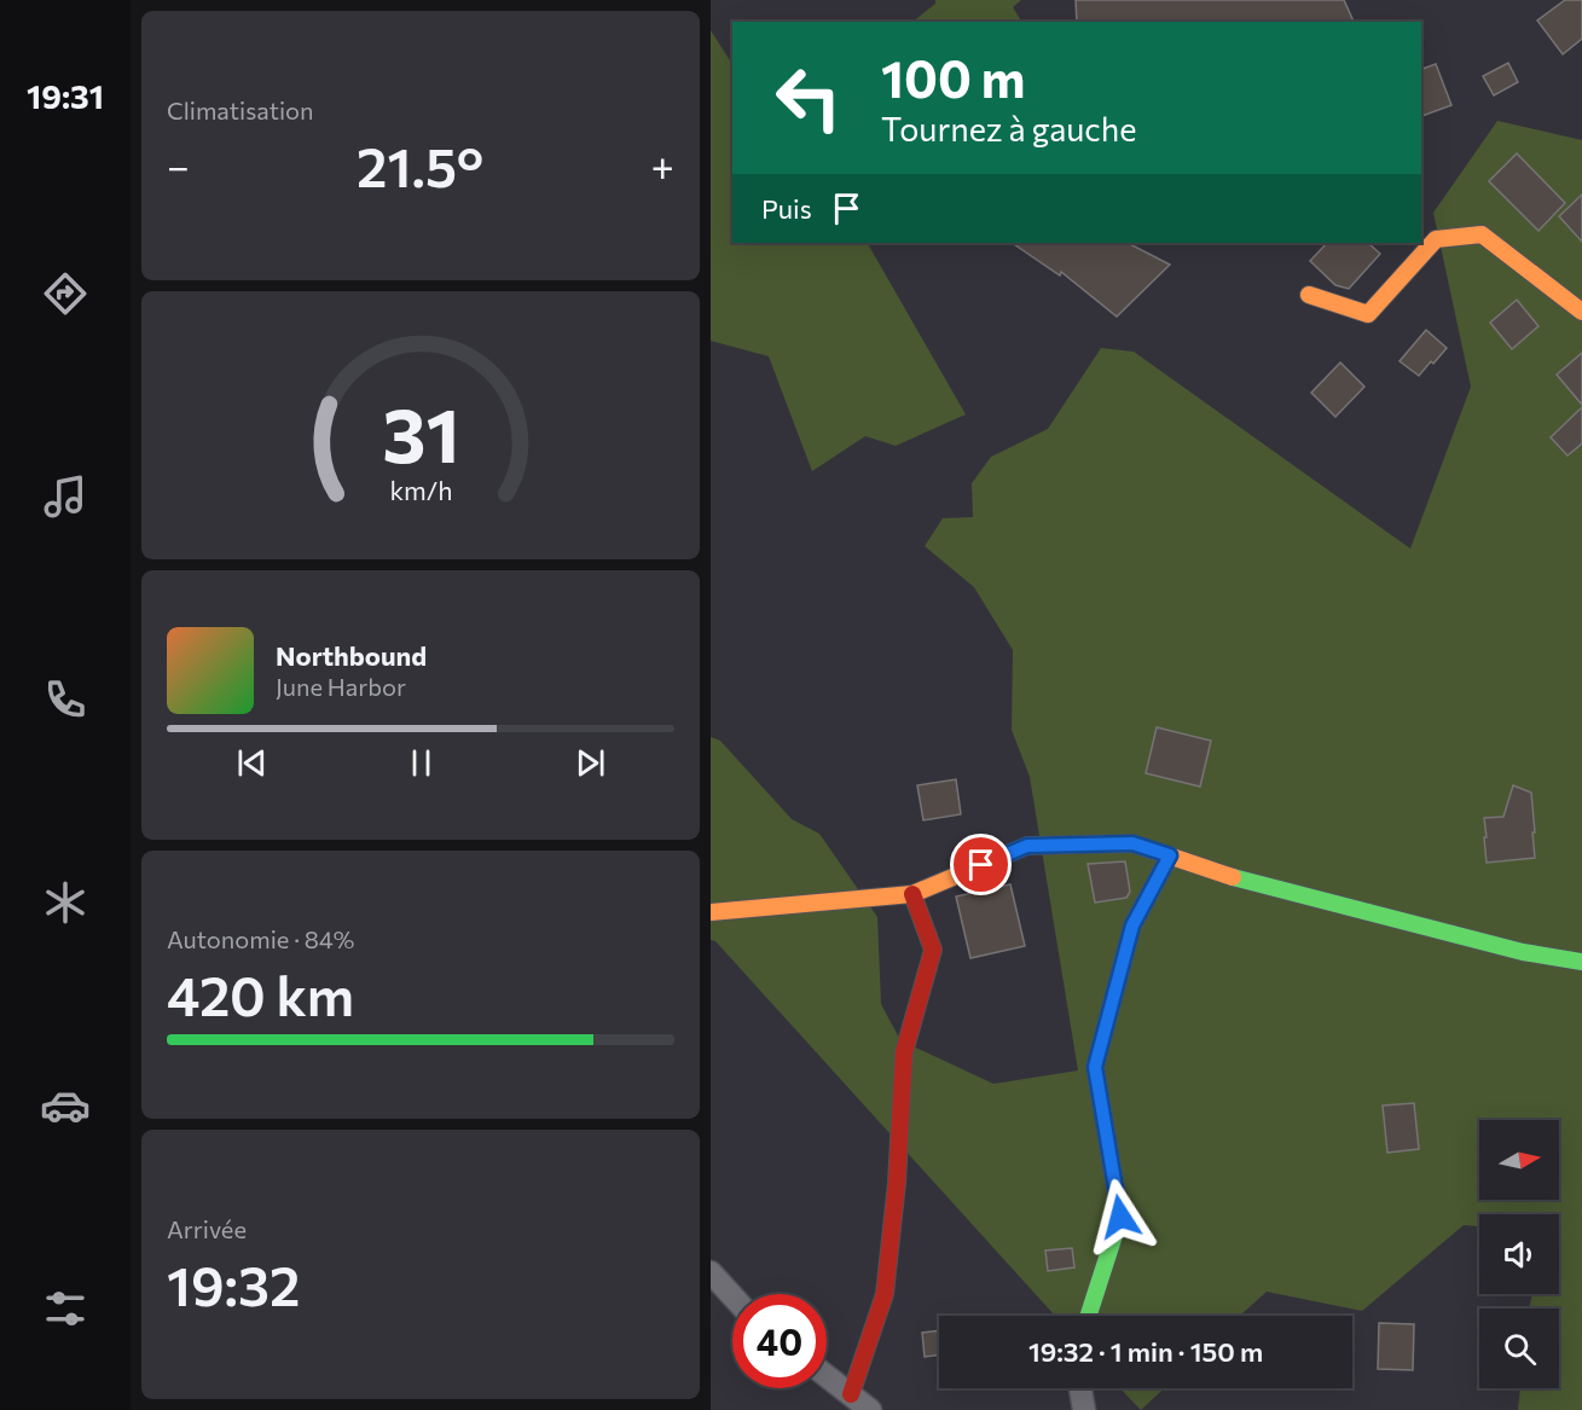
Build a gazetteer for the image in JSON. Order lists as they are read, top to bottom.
{
  "north": "right",
  "page": {
    "tabs": "19:31",
    "tile": [
      "Climatisation",
      ["Autonomie · 84%", "420 km"],
      ["Arrivée", "19:32"]
    ],
    "turn": ["100 m", "Tournez à gauche"],
    "heat": ["−", "21.5°", "+"],
    "then": "Puis",
    "song": ["Northbound", "June Harbor"],
    "limit": "40",
    "trip": "19:32 · 1 min · 150 m",
    "gauge": ["31", "km/h"]
  }
}
